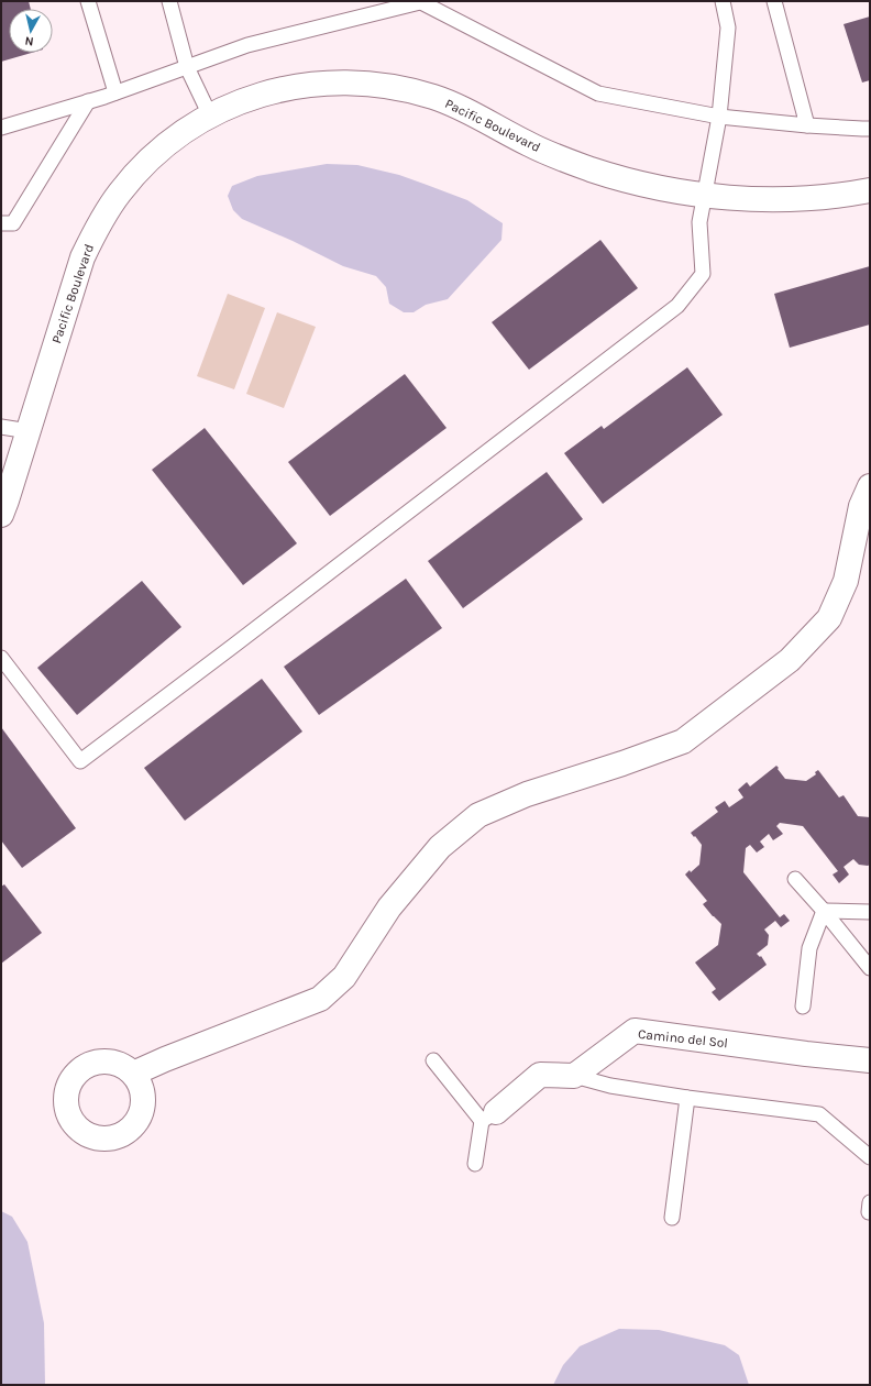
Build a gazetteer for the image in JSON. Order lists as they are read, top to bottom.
{
  "streets": {
    "street": ["Pacific Boulevard", "Camino del Sol"]
  },
  "north": "bottom"
}
